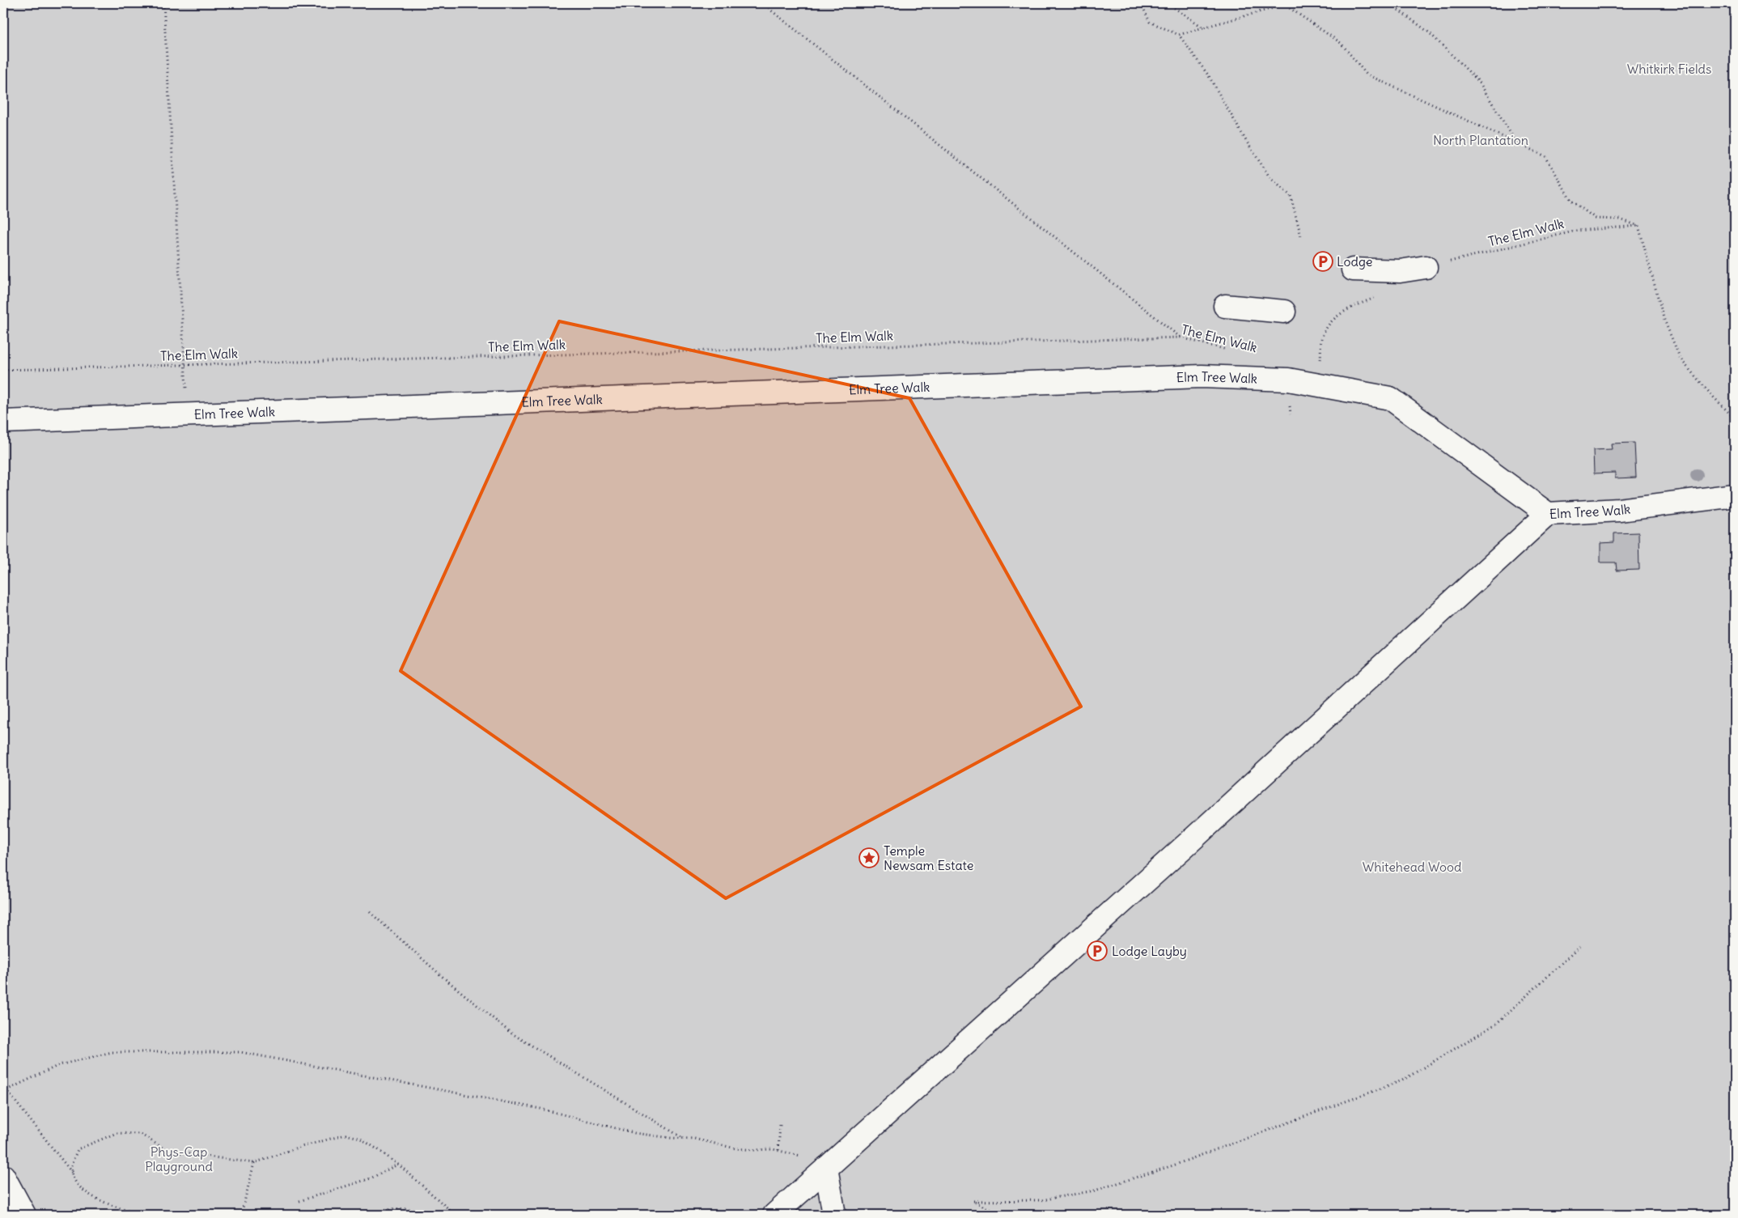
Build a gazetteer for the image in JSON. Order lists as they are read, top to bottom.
{
  "streets": {
    "street": ["Elm Tree Walk"],
    "path": ["The Elm Walk"]
  },
  "parks": [
    "Whitkirk Fields",
    "North Plantation",
    "Whitehead Wood",
    "Phys-Cap Playground"
  ],
  "places": {
    "parking": ["Lodge", "Lodge Layby"],
    "place": ["Temple Newsam Estate"]
  }
}
